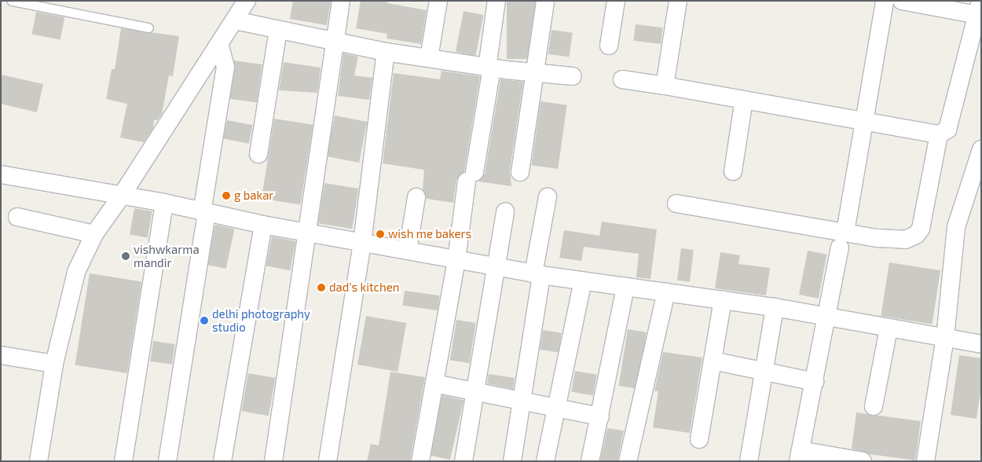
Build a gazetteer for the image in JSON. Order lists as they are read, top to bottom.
{
  "places": [
    "g bakar",
    "wish me bakers",
    "vishwkarma mandir",
    "dad's kitchen",
    "delhi photography studio"
  ]
}
